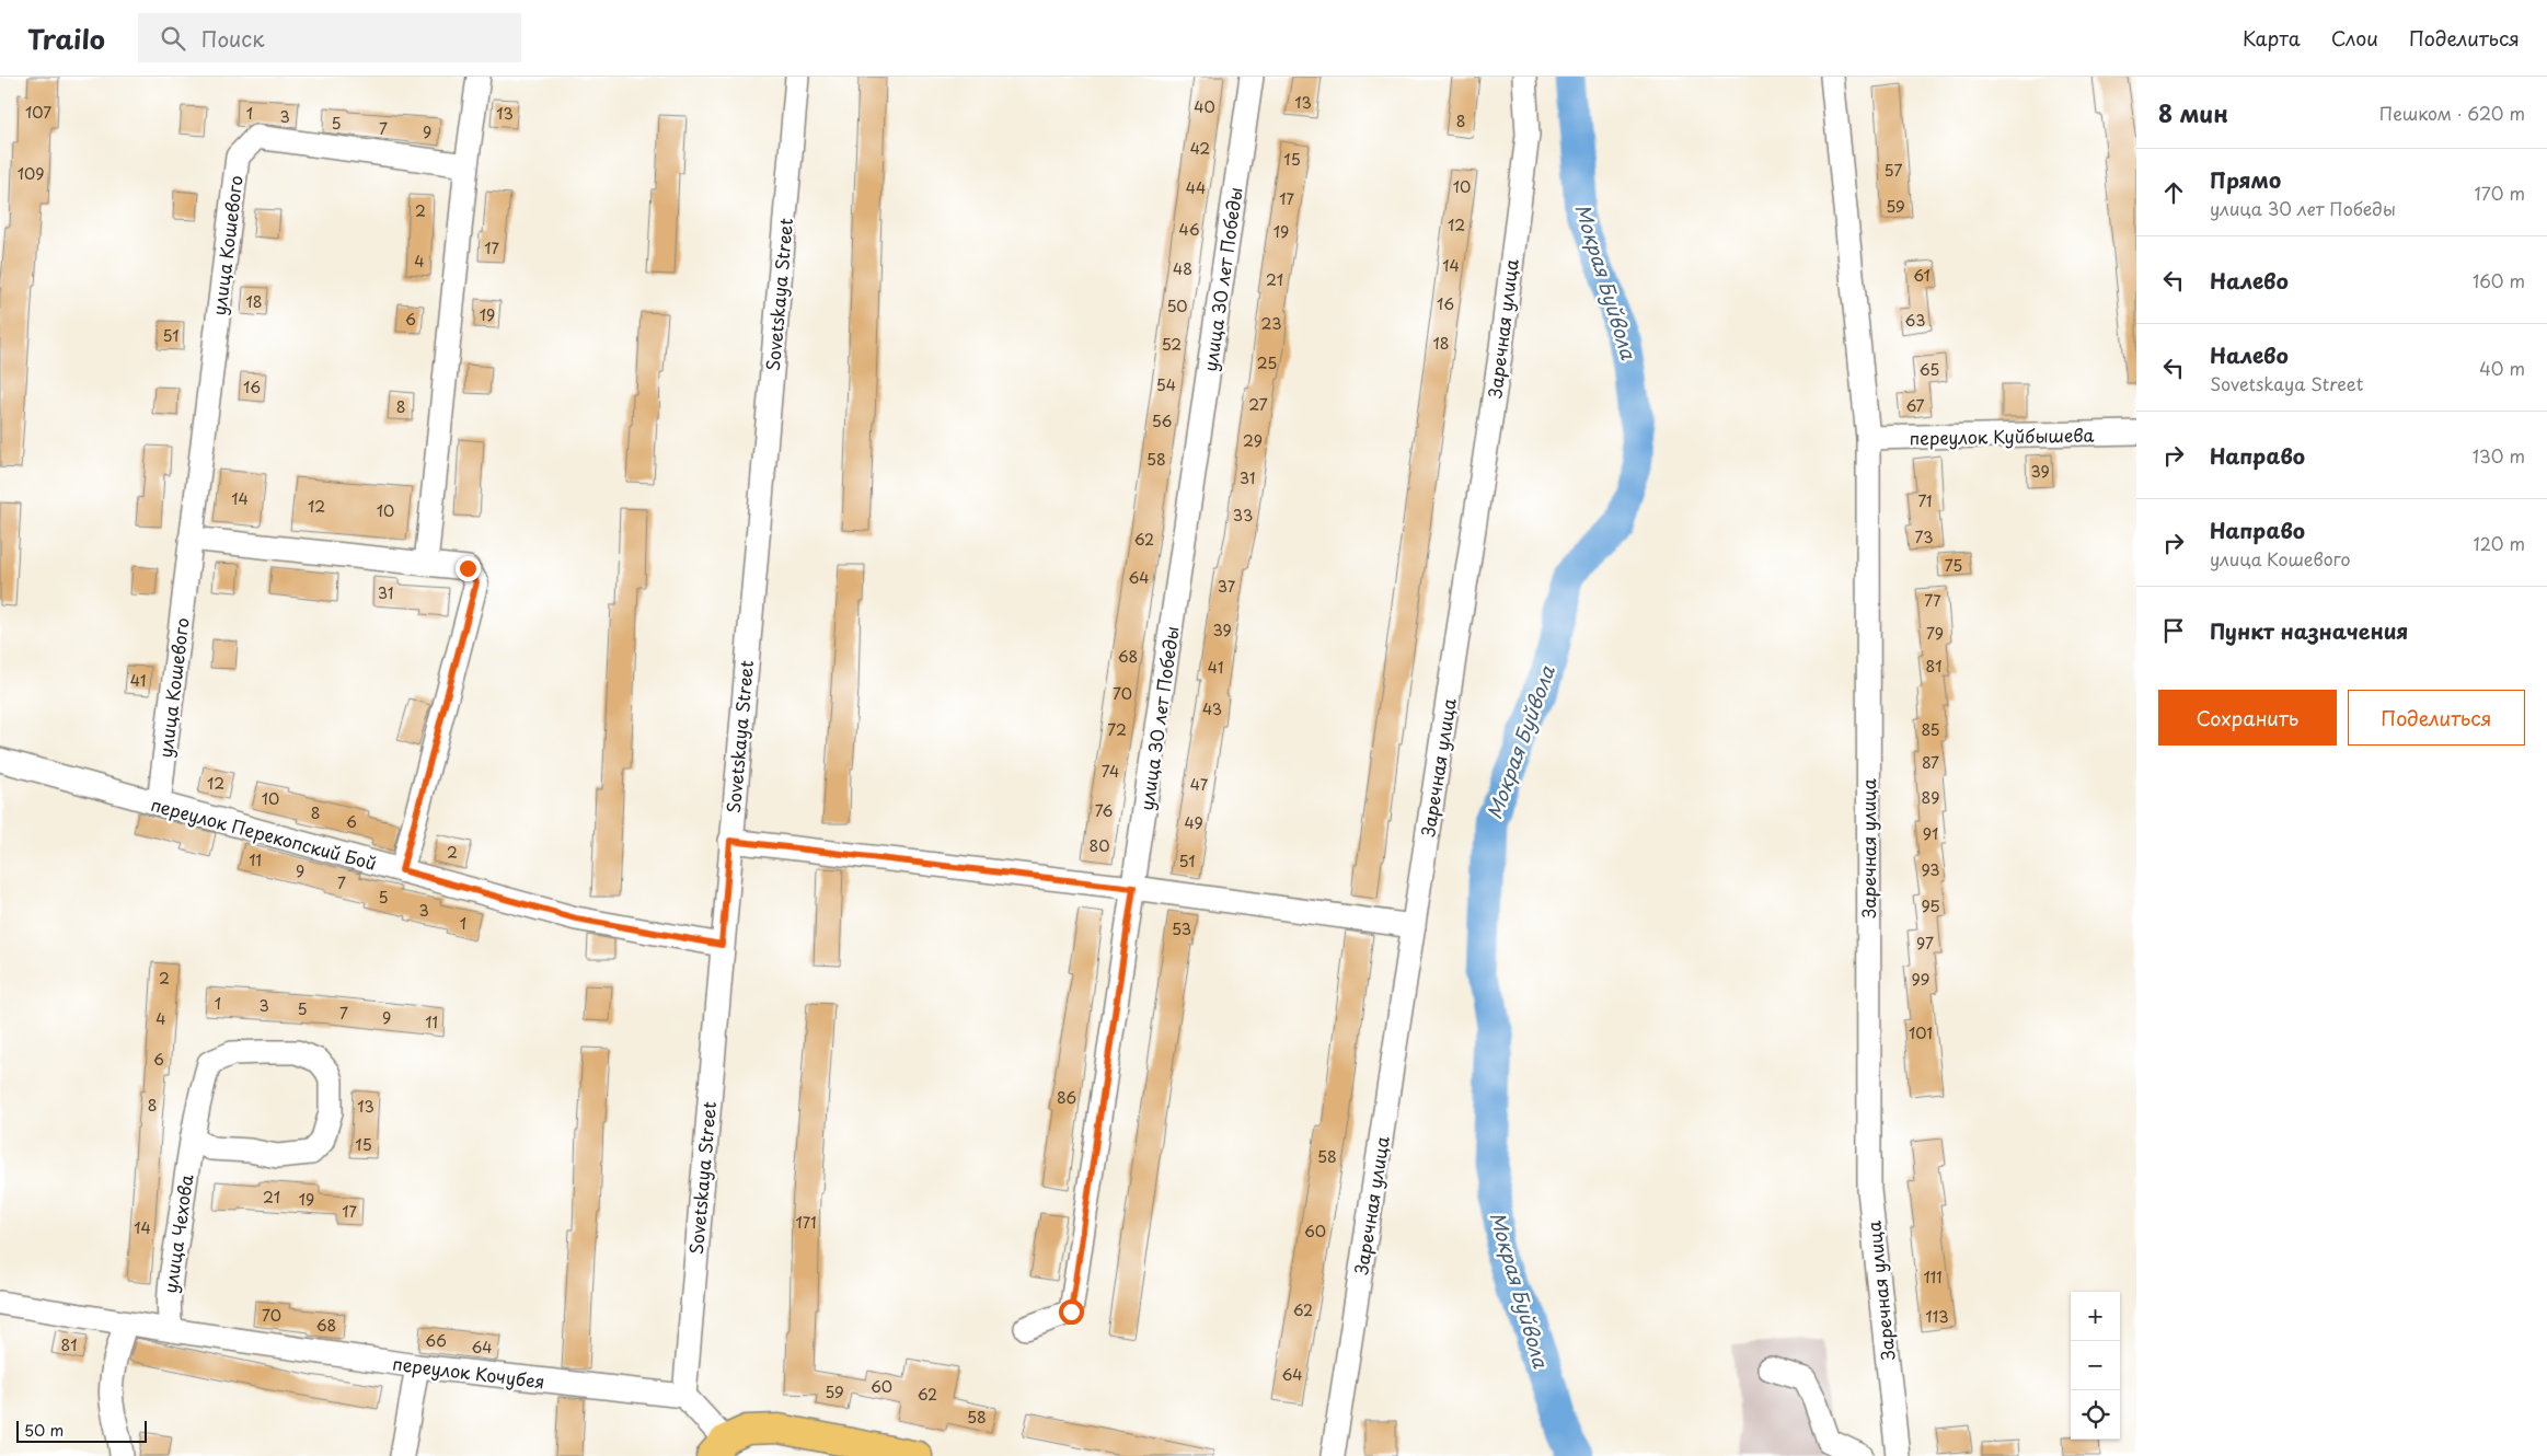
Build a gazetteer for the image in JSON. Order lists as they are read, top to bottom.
{
  "streets": {
    "street": [
      "улица Кошевого",
      "улица 30 лет Победы",
      "Sovetskaya Street",
      "Заречная улица",
      "переулок Куйбышева",
      "переулок Перекопский Бой",
      "улица Чехова",
      "переулок Кочубея"
    ]
  },
  "crossings": [
    ["улица Кошевого", "переулок Перекопский Бой"],
    ["Sovetskaya Street", "переулок Перекопский Бой"],
    ["Sovetskaya Street", "переулок Кочубея"],
    ["Заречная улица", "переулок Куйбышева"],
    ["улица Чехова", "переулок Кочубея"]
  ],
  "water": ["Мокрая Буйвола"],
  "house_numbers": [
    "13",
    "40",
    "107",
    "1",
    "13",
    "3",
    "8",
    "5",
    "7",
    "9",
    "42",
    "15",
    "57",
    "109",
    "10",
    "44",
    "17",
    "59",
    "2",
    "12",
    "46",
    "19",
    "17",
    "4",
    "14",
    "48",
    "61",
    "21",
    "18",
    "16",
    "50",
    "19",
    "6",
    "63",
    "23",
    "51",
    "18",
    "52",
    "25",
    "65",
    "54",
    "16",
    "27",
    "67",
    "8",
    "56",
    "29",
    "58",
    "39",
    "31",
    "14",
    "71",
    "12",
    "10",
    "33",
    "73",
    "62",
    "75",
    "64",
    "37",
    "31",
    "77",
    "39",
    "79",
    "68",
    "81",
    "41",
    "41",
    "70",
    "43",
    "72",
    "85",
    "87",
    "74",
    "12",
    "47",
    "89",
    "10",
    "76",
    "8",
    "6",
    "49",
    "91",
    "80",
    "2",
    "11",
    "51",
    "93",
    "9",
    "7",
    "5",
    "95",
    "3",
    "1",
    "53",
    "97",
    "2",
    "99",
    "1",
    "3",
    "5",
    "7",
    "9",
    "4",
    "11",
    "101",
    "6",
    "86",
    "8",
    "13",
    "15",
    "58",
    "21",
    "19",
    "17",
    "171",
    "14",
    "60",
    "111",
    "62",
    "70",
    "113",
    "68",
    "66",
    "81",
    "64",
    "64",
    "60",
    "59",
    "62",
    "58"
  ],
  "scale_bar": "50 m",
  "page": {
    "header": "Trailo",
    "search": "Поиск",
    "nav": ["Карта", "Слои", "Поделиться"],
    "heading": ["8 мин", "Пешком · 620 m"],
    "list": [
      ["Прямо", "улица 30 лет Победы", "170 m"],
      ["Налево", "160 m"],
      ["Налево", "Sovetskaya Street", "40 m"],
      ["Направо", "130 m"],
      ["Направо", "улица Кошевого", "120 m"],
      "Пункт назначения"
    ],
    "buttons": ["Сохранить", "Поделиться"],
    "map_buttons": ["+", "−"],
    "scale": "50 m"
  }
}
